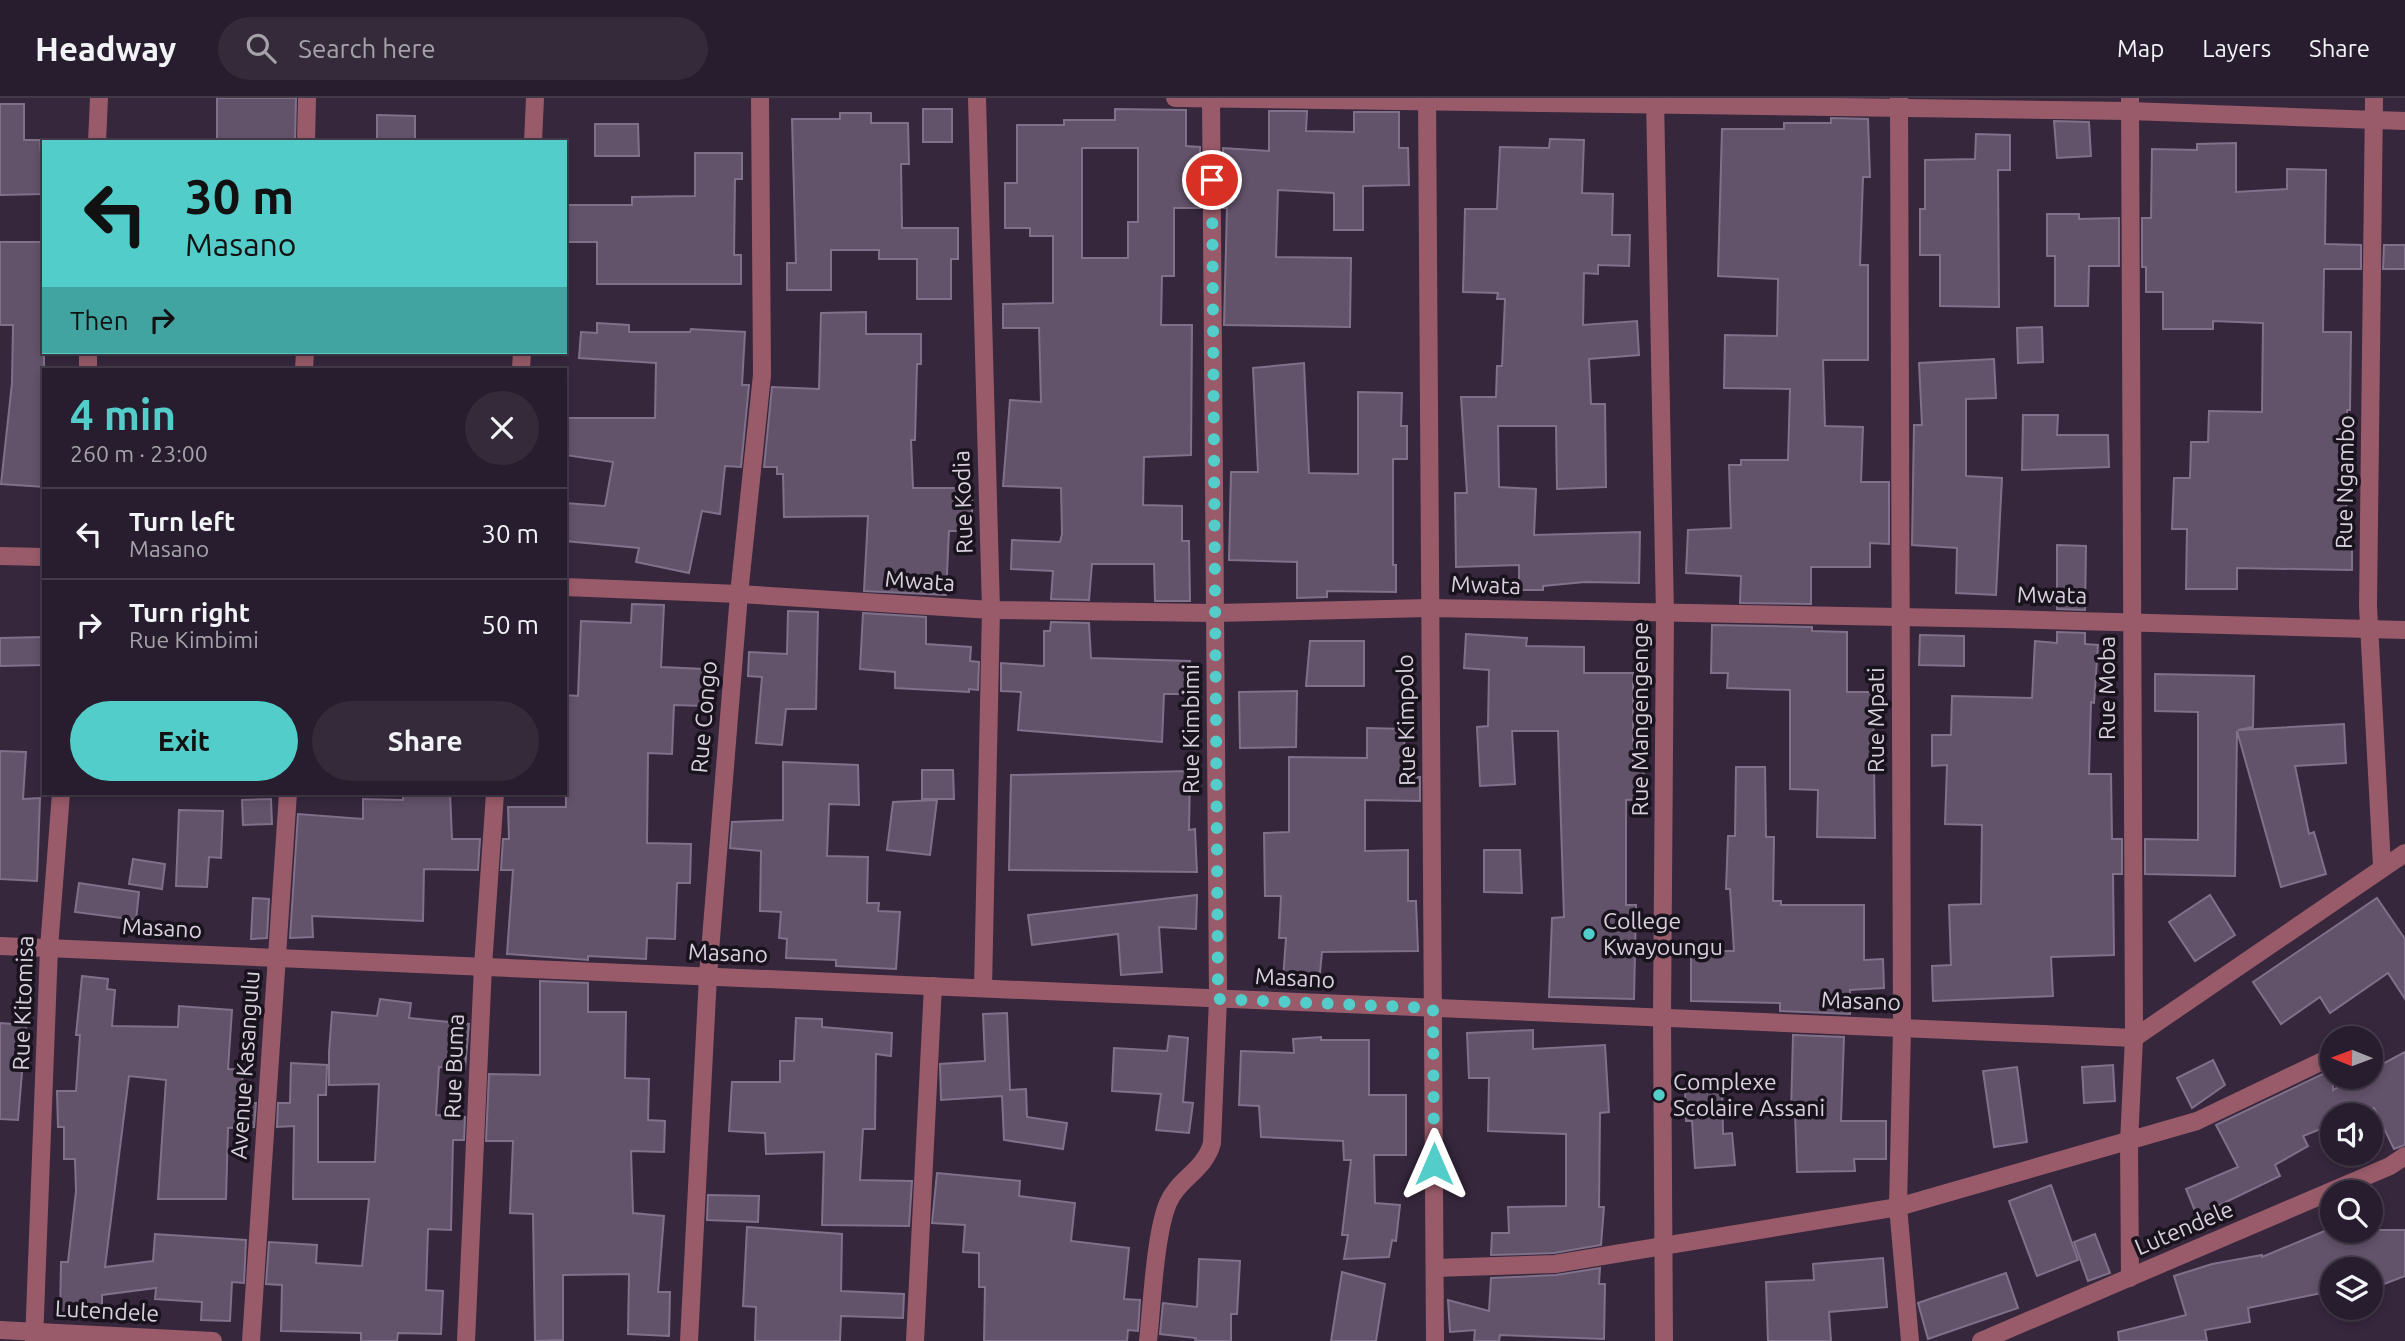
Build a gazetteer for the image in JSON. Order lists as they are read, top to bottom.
{
  "streets": {
    "street": [
      "Rue Ngambo",
      "Rue Kodia",
      "Mwata",
      "Rue Moba",
      "Rue Congo",
      "Rue Mangengenge",
      "Rue Kimpolo",
      "Rue Mpati",
      "Rue Kimbimi",
      "Masano",
      "Rue Kitomisa",
      "Avenue Kasangulu",
      "Rue Buma",
      "Lutendele"
    ]
  },
  "crossings": [
    ["Rue Ngambo", "Mwata"],
    ["Rue Kodia", "Mwata"],
    ["Rue Kodia", "Masano"],
    ["Mwata", "Rue Moba"],
    ["Mwata", "Rue Congo"],
    ["Mwata", "Rue Mangengenge"],
    ["Mwata", "Rue Kimpolo"],
    ["Mwata", "Rue Mpati"],
    ["Mwata", "Rue Kimbimi"],
    ["Rue Moba", "Masano"],
    ["Rue Moba", "Lutendele"],
    ["Rue Congo", "Masano"],
    ["Rue Mangengenge", "Masano"],
    ["Rue Kimpolo", "Masano"],
    ["Rue Mpati", "Masano"],
    ["Rue Kimbimi", "Masano"],
    ["Masano", "Rue Kitomisa"],
    ["Masano", "Avenue Kasangulu"],
    ["Masano", "Rue Buma"],
    ["Rue Kitomisa", "Lutendele"]
  ],
  "places": ["College Kwayoungu", "Complexe Scolaire Assani"],
  "north": "left",
  "page": {
    "header": "Headway",
    "search": "Search here",
    "nav": ["Map", "Layers", "Share"],
    "turn": ["30 m", "Masano"],
    "then": "Then",
    "heading": ["4 min", "260 m · 23:00"],
    "list": [
      {
        "name": "Turn left",
        "note": "Masano",
        "value": "30 m"
      },
      {
        "name": "Turn right",
        "note": "Rue Kimbimi",
        "value": "50 m"
      }
    ],
    "buttons": ["Exit", "Share"]
  }
}
